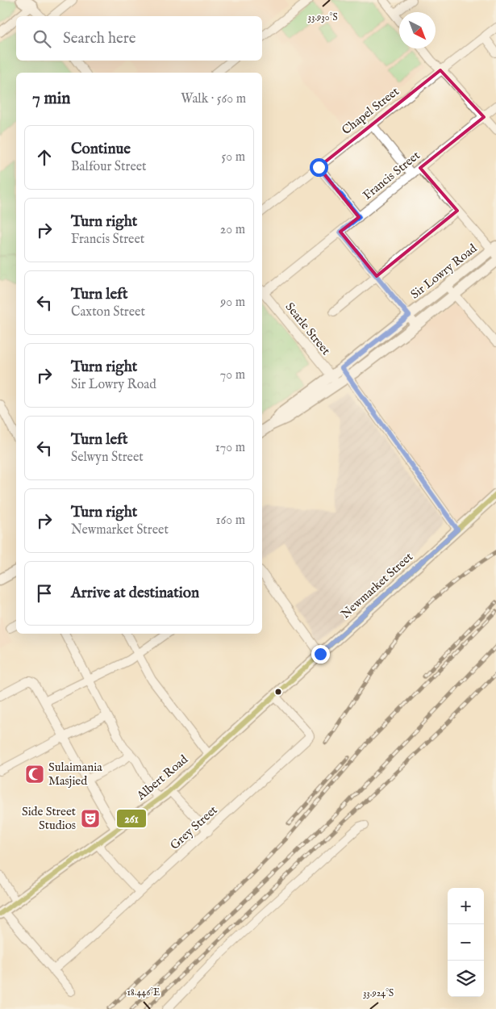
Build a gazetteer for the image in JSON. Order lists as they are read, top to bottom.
{
  "streets": {
    "main road": ["Sir Lowry Road", "Newmarket Street", "Albert Road"],
    "street": [
      "Chapel Street",
      "Francis Street",
      "Searle Street",
      "Grey Street"
    ]
  },
  "crossings": [
    ["Francis Street", "Searle Street"],
    ["Newmarket Street", "Albert Road"],
    ["Newmarket Street", "Grey Street"],
    ["Albert Road", "Grey Street"]
  ],
  "places": {
    "mosque": ["Sulaimania Masjied"],
    "theatre": ["Side Street Studios"]
  },
  "lines": ["transit line 261"],
  "north": "bottom right",
  "page": {
    "search": "Search here",
    "heading": ["7 min", "Walk · 560 m"],
    "list": [
      ["Continue", "Balfour Street", "50 m"],
      ["Turn right", "Francis Street", "20 m"],
      ["Turn left", "Caxton Street", "90 m"],
      ["Turn right", "Sir Lowry Road", "70 m"],
      ["Turn left", "Selwyn Street", "170 m"],
      ["Turn right", "Newmarket Street", "160 m"],
      "Arrive at destination"
    ],
    "map_buttons": ["+", "−"]
  },
  "coordinates": ["33.930°S", "18.446°E", "33.924°S"]
}
